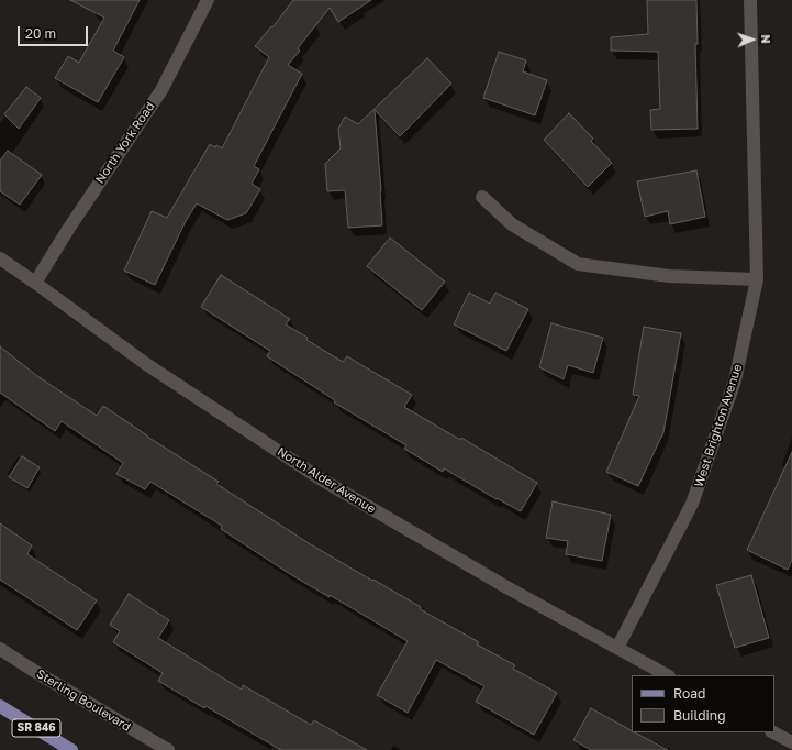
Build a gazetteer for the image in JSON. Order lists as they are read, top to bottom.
{
  "streets": {
    "main road": ["SR 846"],
    "street": [
      "North York Road",
      "West Brighton Avenue",
      "North Alder Avenue",
      "Sterling Boulevard"
    ]
  },
  "crossings": [
    ["North York Road", "North Alder Avenue"],
    ["West Brighton Avenue", "North Alder Avenue"]
  ],
  "legend": ["Road", "Building"],
  "scale_bar": "20 m",
  "north": "right"
}
